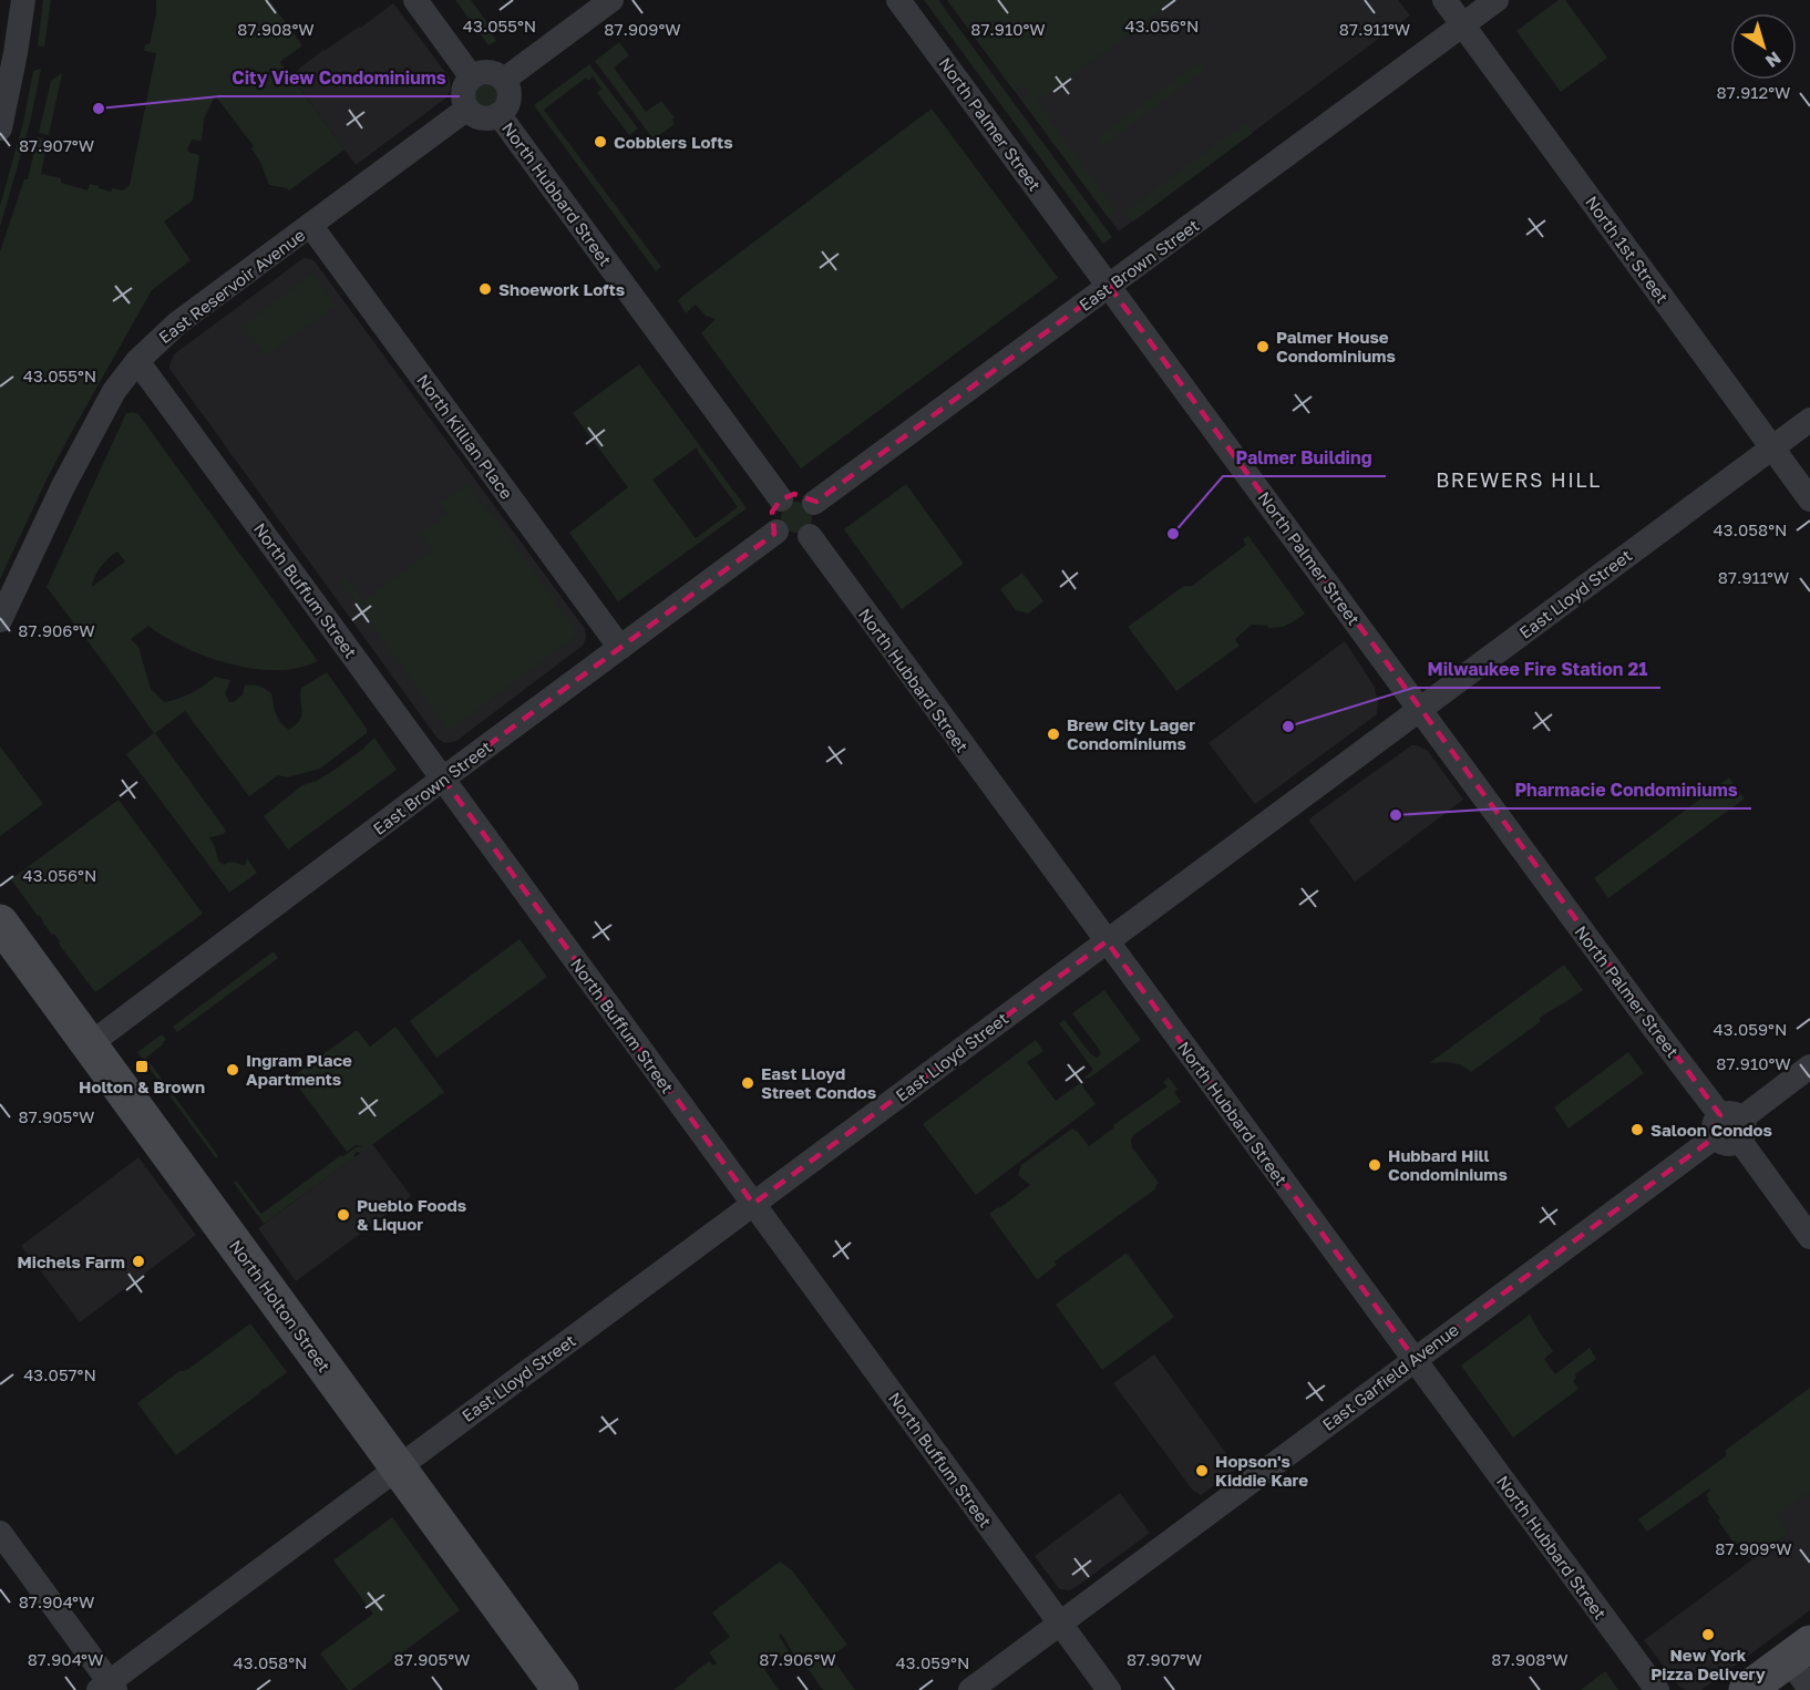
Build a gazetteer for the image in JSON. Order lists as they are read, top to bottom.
{
  "streets": {
    "main road": ["North Holton Street"],
    "street": [
      "North Palmer Street",
      "North Hubbard Street",
      "North 1st Street",
      "East Brown Street",
      "East Reservoir Avenue",
      "North Killian Place",
      "North Buffum Street",
      "East Lloyd Street",
      "East Garfield Avenue"
    ]
  },
  "crossings": [
    ["North Palmer Street", "East Brown Street"],
    ["North Palmer Street", "East Lloyd Street"],
    ["North Palmer Street", "East Garfield Avenue"],
    ["North Hubbard Street", "East Brown Street"],
    ["North Hubbard Street", "East Reservoir Avenue"],
    ["North Hubbard Street", "East Lloyd Street"],
    ["North Hubbard Street", "East Garfield Avenue"],
    ["North 1st Street", "East Brown Street"],
    ["North 1st Street", "East Lloyd Street"],
    ["East Brown Street", "North Killian Place"],
    ["East Brown Street", "North Buffum Street"],
    ["East Brown Street", "North Holton Street"],
    ["East Reservoir Avenue", "North Killian Place"],
    ["East Reservoir Avenue", "North Buffum Street"],
    ["North Buffum Street", "East Lloyd Street"],
    ["North Buffum Street", "East Garfield Avenue"],
    ["East Lloyd Street", "North Holton Street"]
  ],
  "districts": ["BREWERS HILL"],
  "places": {
    "other": [
      "City View Condominiums",
      "Cobblers Lofts",
      "Shoework Lofts",
      "Palmer House Condominiums",
      "Palmer Building",
      "Milwaukee Fire Station 21",
      "Brew City Lager Condominiums",
      "Pharmacie Condominiums",
      "Ingram Place Apartments",
      "East Lloyd Street Condos",
      "Saloon Condos",
      "Hubbard Hill Condominiums",
      "Pueblo Foods & Liquor",
      "Michels Farm",
      "Hopson's Kiddie Kare",
      "New York Pizza Delivery"
    ],
    "transit": ["Holton & Brown"]
  },
  "north": "bottom right",
  "coordinates": [
    "43.056°N",
    "43.055°N",
    "87.908°W",
    "87.909°W",
    "87.911°W",
    "87.910°W",
    "87.912°W",
    "87.907°W",
    "43.058°N",
    "87.906°W",
    "43.059°N",
    "87.905°W",
    "43.057°N",
    "87.904°W"
  ]
}
